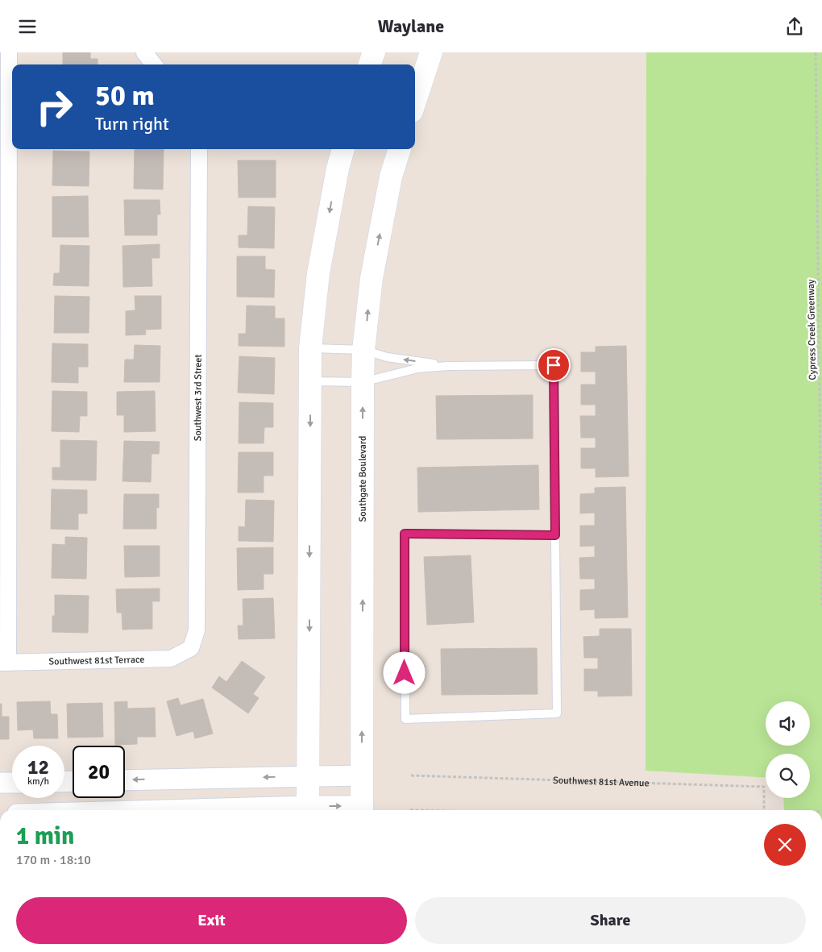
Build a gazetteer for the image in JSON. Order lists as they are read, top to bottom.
{
  "streets": {
    "main road": ["Southgate Boulevard"],
    "street": ["Southwest 3rd Street", "Southwest 81st Terrace"],
    "path": ["Cypress Creek Greenway", "Southwest 81st Avenue"]
  },
  "crossings": [
    ["Southwest 3rd Street", "Southwest 81st Terrace"]
  ],
  "page": {
    "header": "Waylane",
    "turn": ["50 m", "Turn right"],
    "speed": "12 km/h",
    "limit": "20",
    "heading": ["1 min", "170 m · 18:10"],
    "buttons": ["Exit", "Share"]
  }
}
